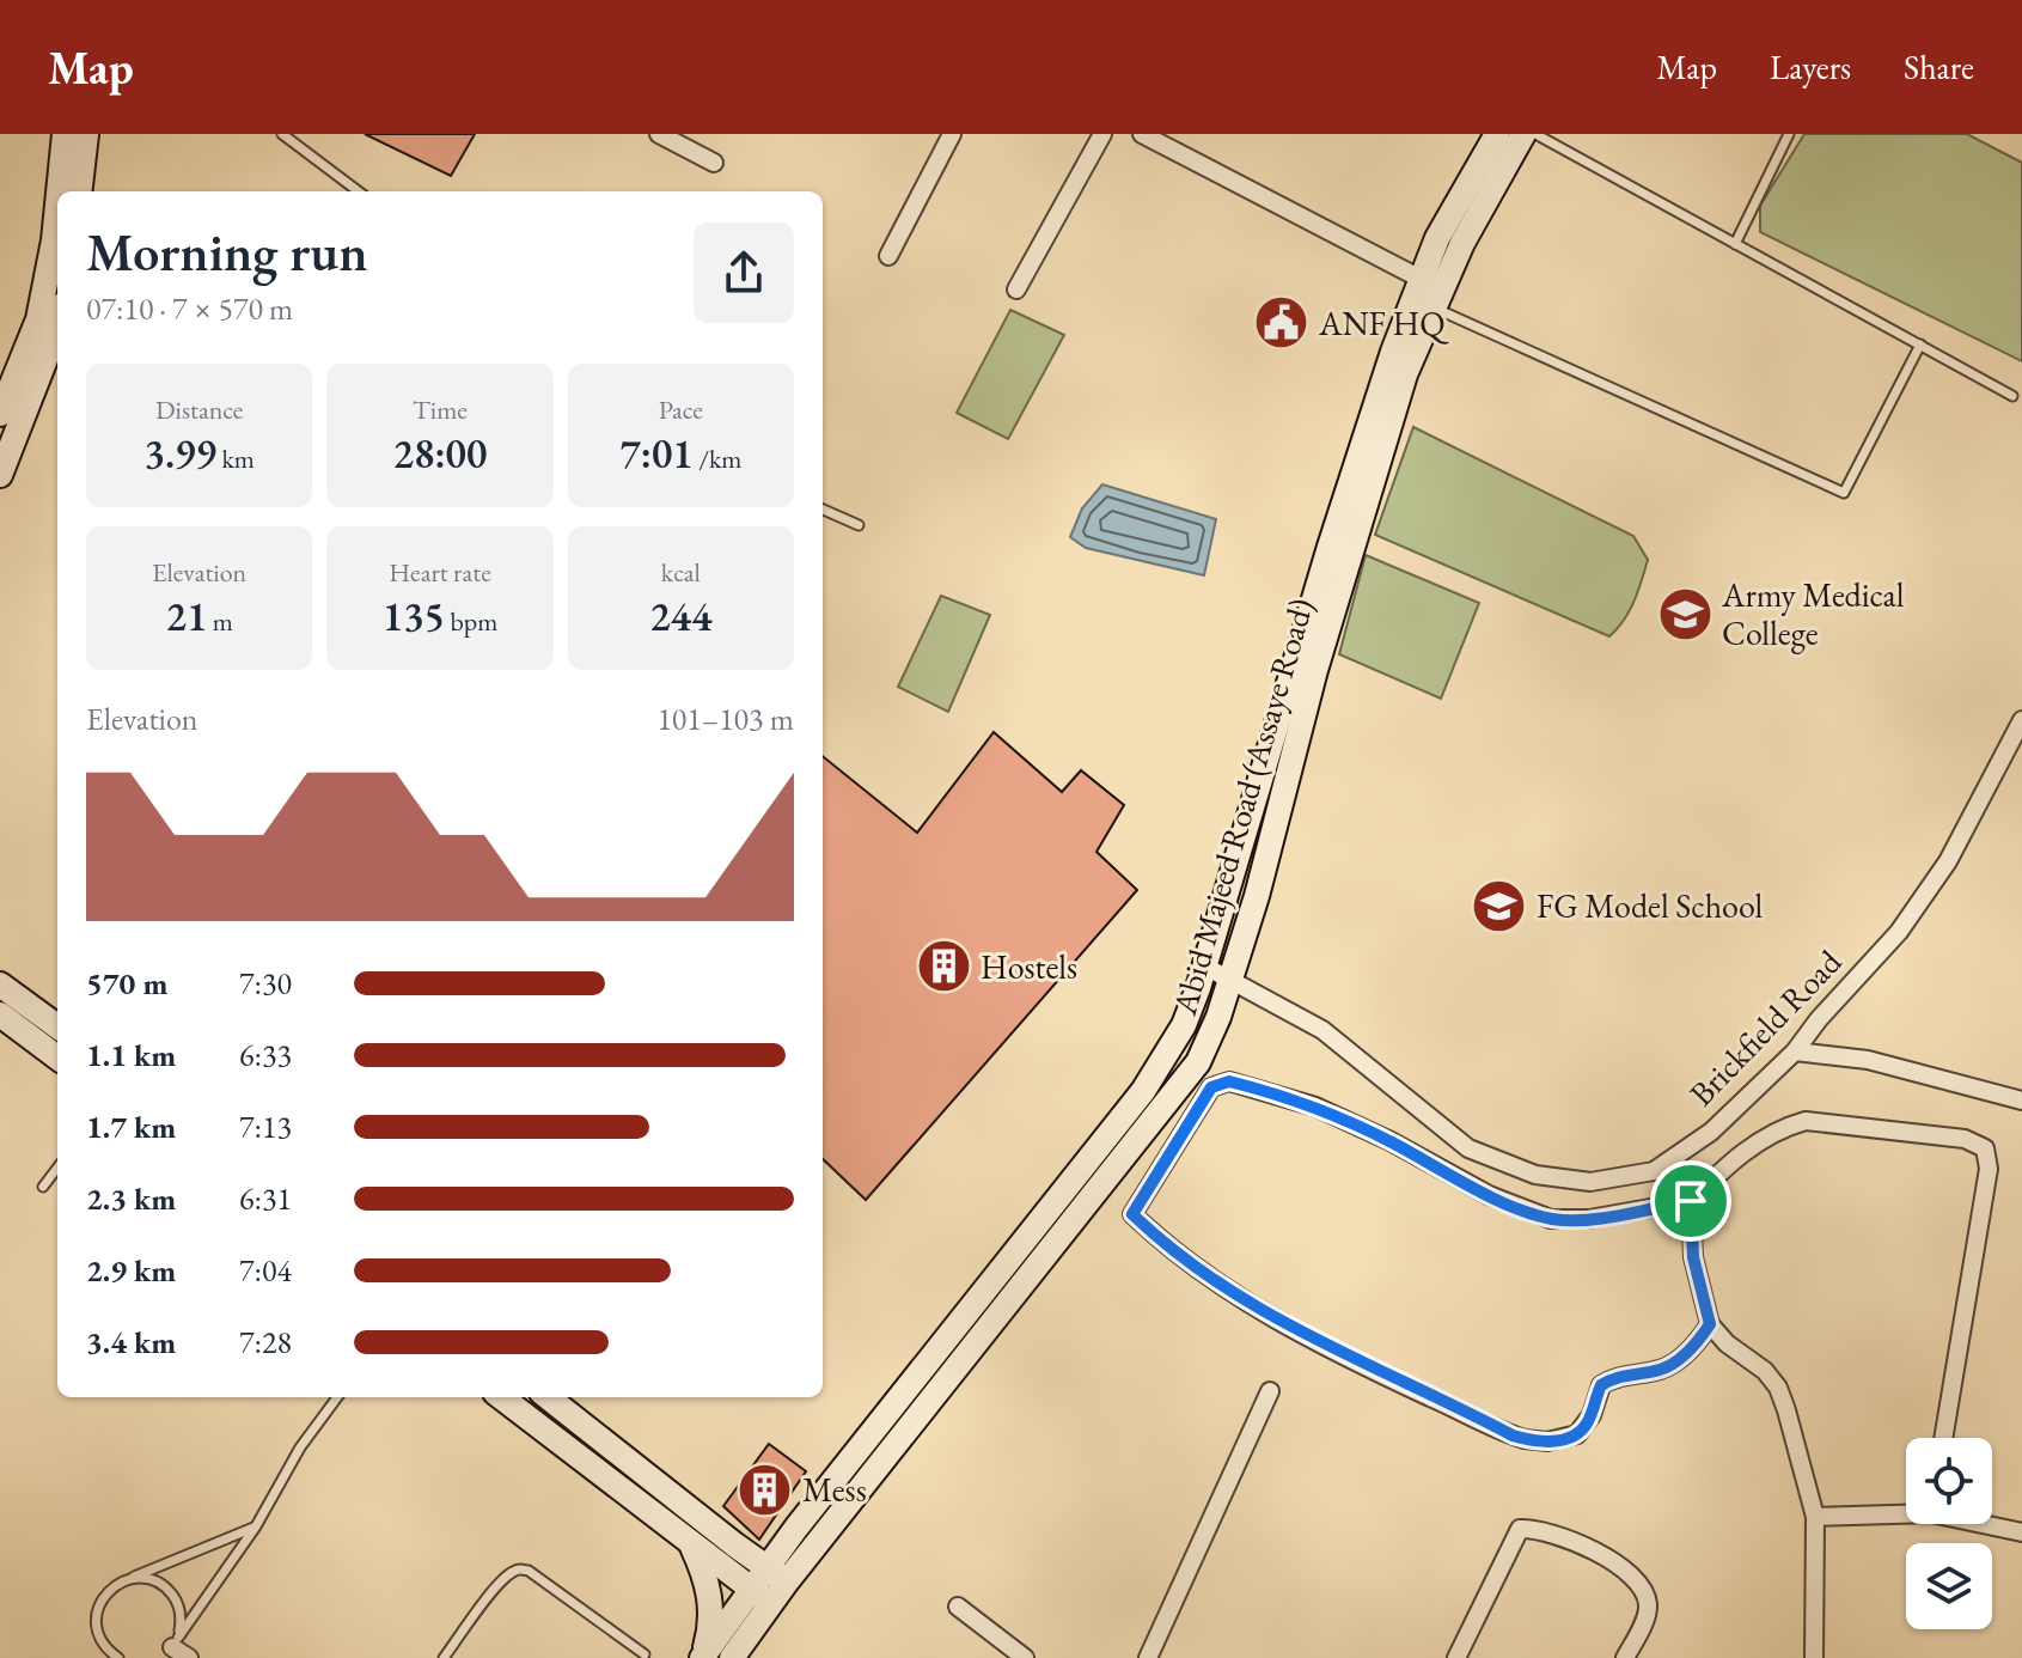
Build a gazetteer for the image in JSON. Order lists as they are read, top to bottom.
{
  "streets": {
    "main road": ["Abid Majeed Road (Assaye Road)"],
    "street": ["Brickfield Road"]
  },
  "crossings": [
    ["Abid Majeed Road (Assaye Road)", "Brickfield Road"]
  ],
  "places": {
    "public building": ["ANF HQ"],
    "school or university": ["Army Medical College", "FG Model School"],
    "building": ["Hostels", "Mess"]
  },
  "page": {
    "header": "Map",
    "nav": ["Map", "Layers", "Share"],
    "heading": ["Morning run", "07:10 · 7 × 570 m"],
    "stats": [
      ["Distance", "3.99 km"],
      ["Time", "28:00"],
      ["Pace", "7:01 /km"],
      ["Elevation", "21 m"],
      ["Heart rate", "135 bpm"],
      ["kcal", "244"]
    ],
    "chart": ["Elevation", "101–103 m"],
    "list": [
      {
        "name": "570 m",
        "note": "7:30"
      },
      {
        "name": "1.1 km",
        "note": "6:33"
      },
      {
        "name": "1.7 km",
        "note": "7:13"
      },
      {
        "name": "2.3 km",
        "note": "6:31"
      },
      {
        "name": "2.9 km",
        "note": "7:04"
      },
      {
        "name": "3.4 km",
        "note": "7:28"
      }
    ]
  }
}
